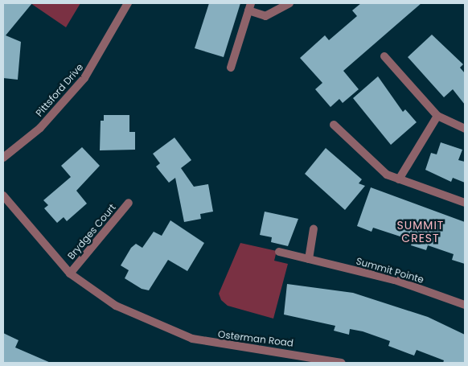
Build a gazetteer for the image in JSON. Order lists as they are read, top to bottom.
{
  "streets": {
    "street": [
      "Pittsford Drive",
      "Brydges Court",
      "Summit Pointe",
      "Osterman Road"
    ]
  },
  "crossings": [
    ["Brydges Court", "Osterman Road"]
  ],
  "districts": ["SUMMIT CREST"]
}
